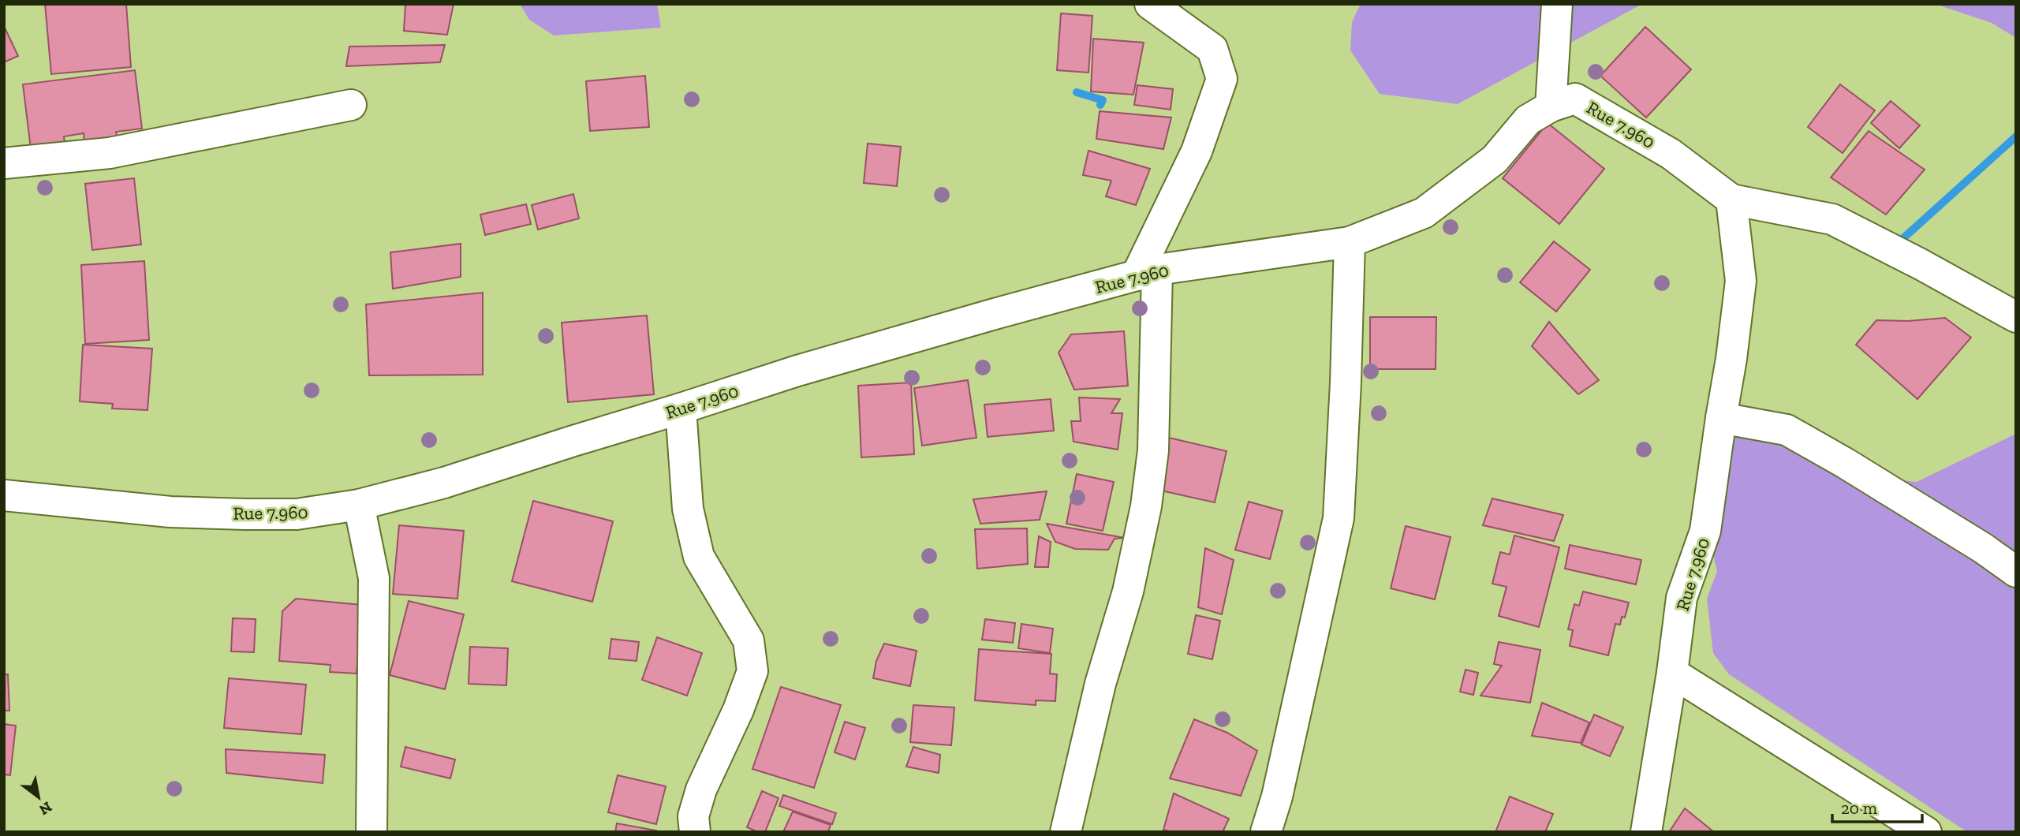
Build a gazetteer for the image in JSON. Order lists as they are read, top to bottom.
{
  "streets": {
    "street": ["Rue 7.960"]
  },
  "scale_bar": "20 m",
  "north": "bottom right"
}
